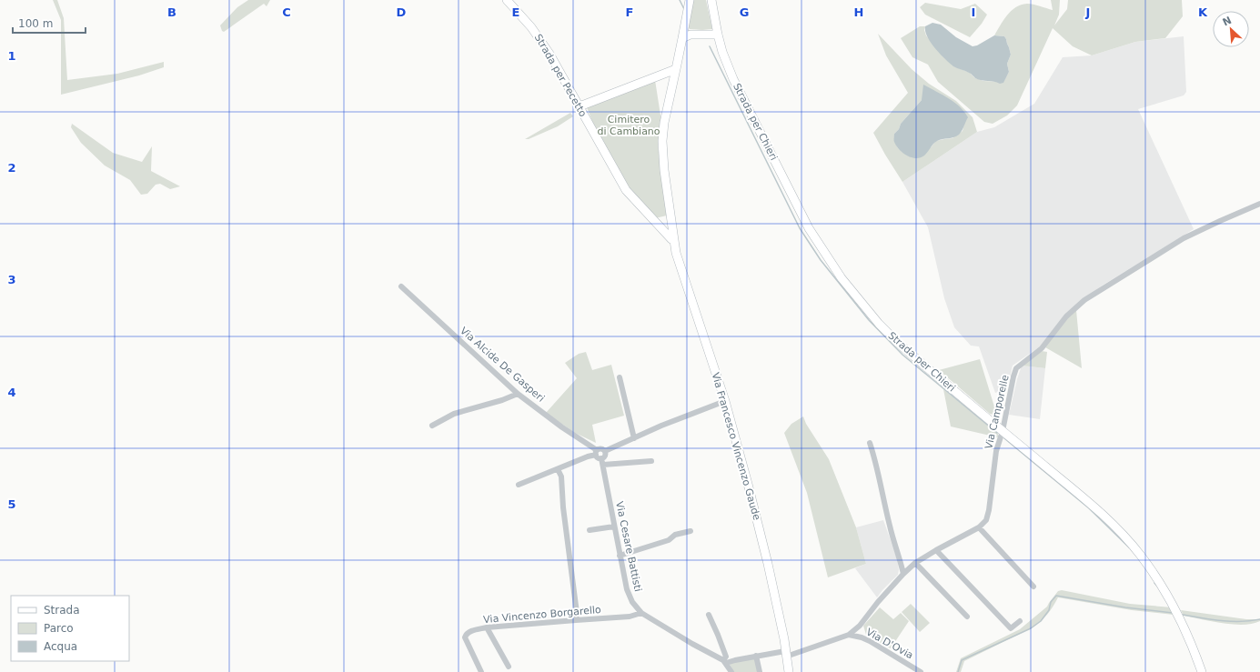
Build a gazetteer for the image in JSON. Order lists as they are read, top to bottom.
{
  "streets": {
    "street": [
      "Strada per Pecetto",
      "Strada per Chieri",
      "Via Alcide De Gasperi",
      "Via Camporelle",
      "Via Francesco Vincenzo Gaude",
      "Via Cesare Battisti",
      "Via Vincenzo Borgarello",
      "Via D'Ovia"
    ]
  },
  "crossings": [
    ["Strada per Pecetto", "Via Francesco Vincenzo Gaude"],
    ["Strada per Chieri", "Via Camporelle"],
    ["Via Alcide De Gasperi", "Via Cesare Battisti"],
    ["Via Camporelle", "Via D'Ovia"],
    ["Via Cesare Battisti", "Via Vincenzo Borgarello"]
  ],
  "parks": ["Cimitero di Cambiano"],
  "legend": ["Strada", "Parco", "Acqua"],
  "scale_bar": "100 m",
  "north": "top left",
  "grid": {
    "columns": [
      "B",
      "C",
      "D",
      "E",
      "F",
      "G",
      "H",
      "I",
      "J",
      "K"
    ],
    "rows": [
      "1",
      "2",
      "3",
      "4",
      "5"
    ]
  }
}
